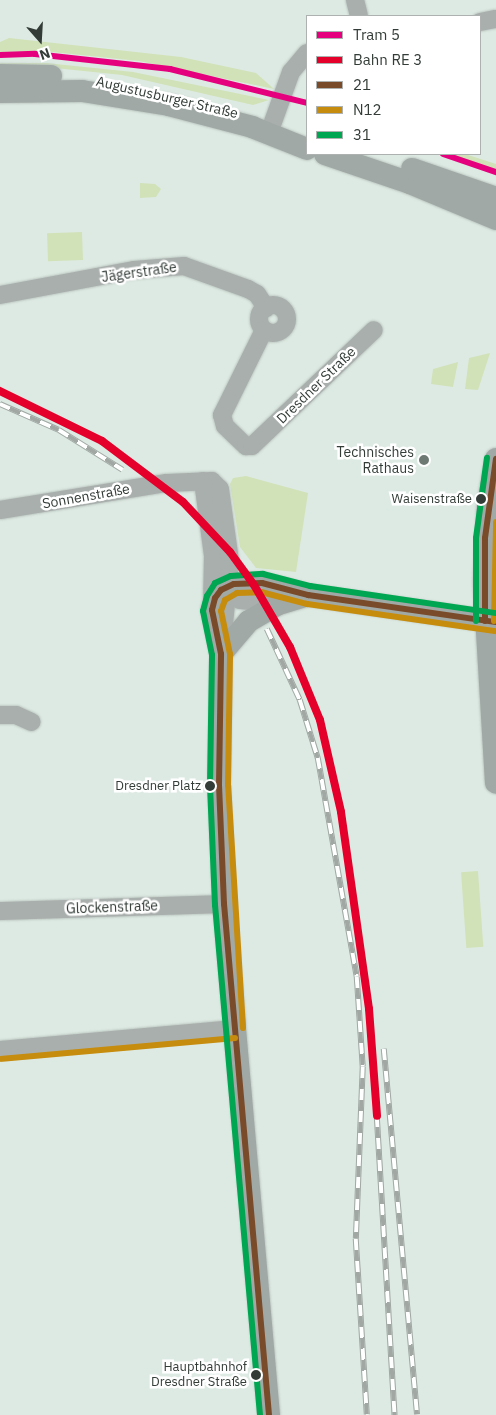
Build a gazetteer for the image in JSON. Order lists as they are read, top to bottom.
{
  "streets": {
    "main road": ["Augustusburger Straße"],
    "street": [
      "Jägerstraße",
      "Dresdner Straße",
      "Sonnenstraße",
      "Glockenstraße"
    ]
  },
  "crossings": [
    ["Jägerstraße", "Dresdner Straße"]
  ],
  "places": [
    "Technisches Rathaus",
    "Waisenstraße",
    "Dresdner Platz",
    "Hauptbahnhof Dresdner Straße"
  ],
  "lines": [
    "tram line 5",
    "transit line 31",
    "transit line 21",
    "transit line N12"
  ],
  "legend": [
    "Tram 5",
    "Bahn RE 3",
    "21",
    "N12",
    "31"
  ],
  "north": "bottom"
}
